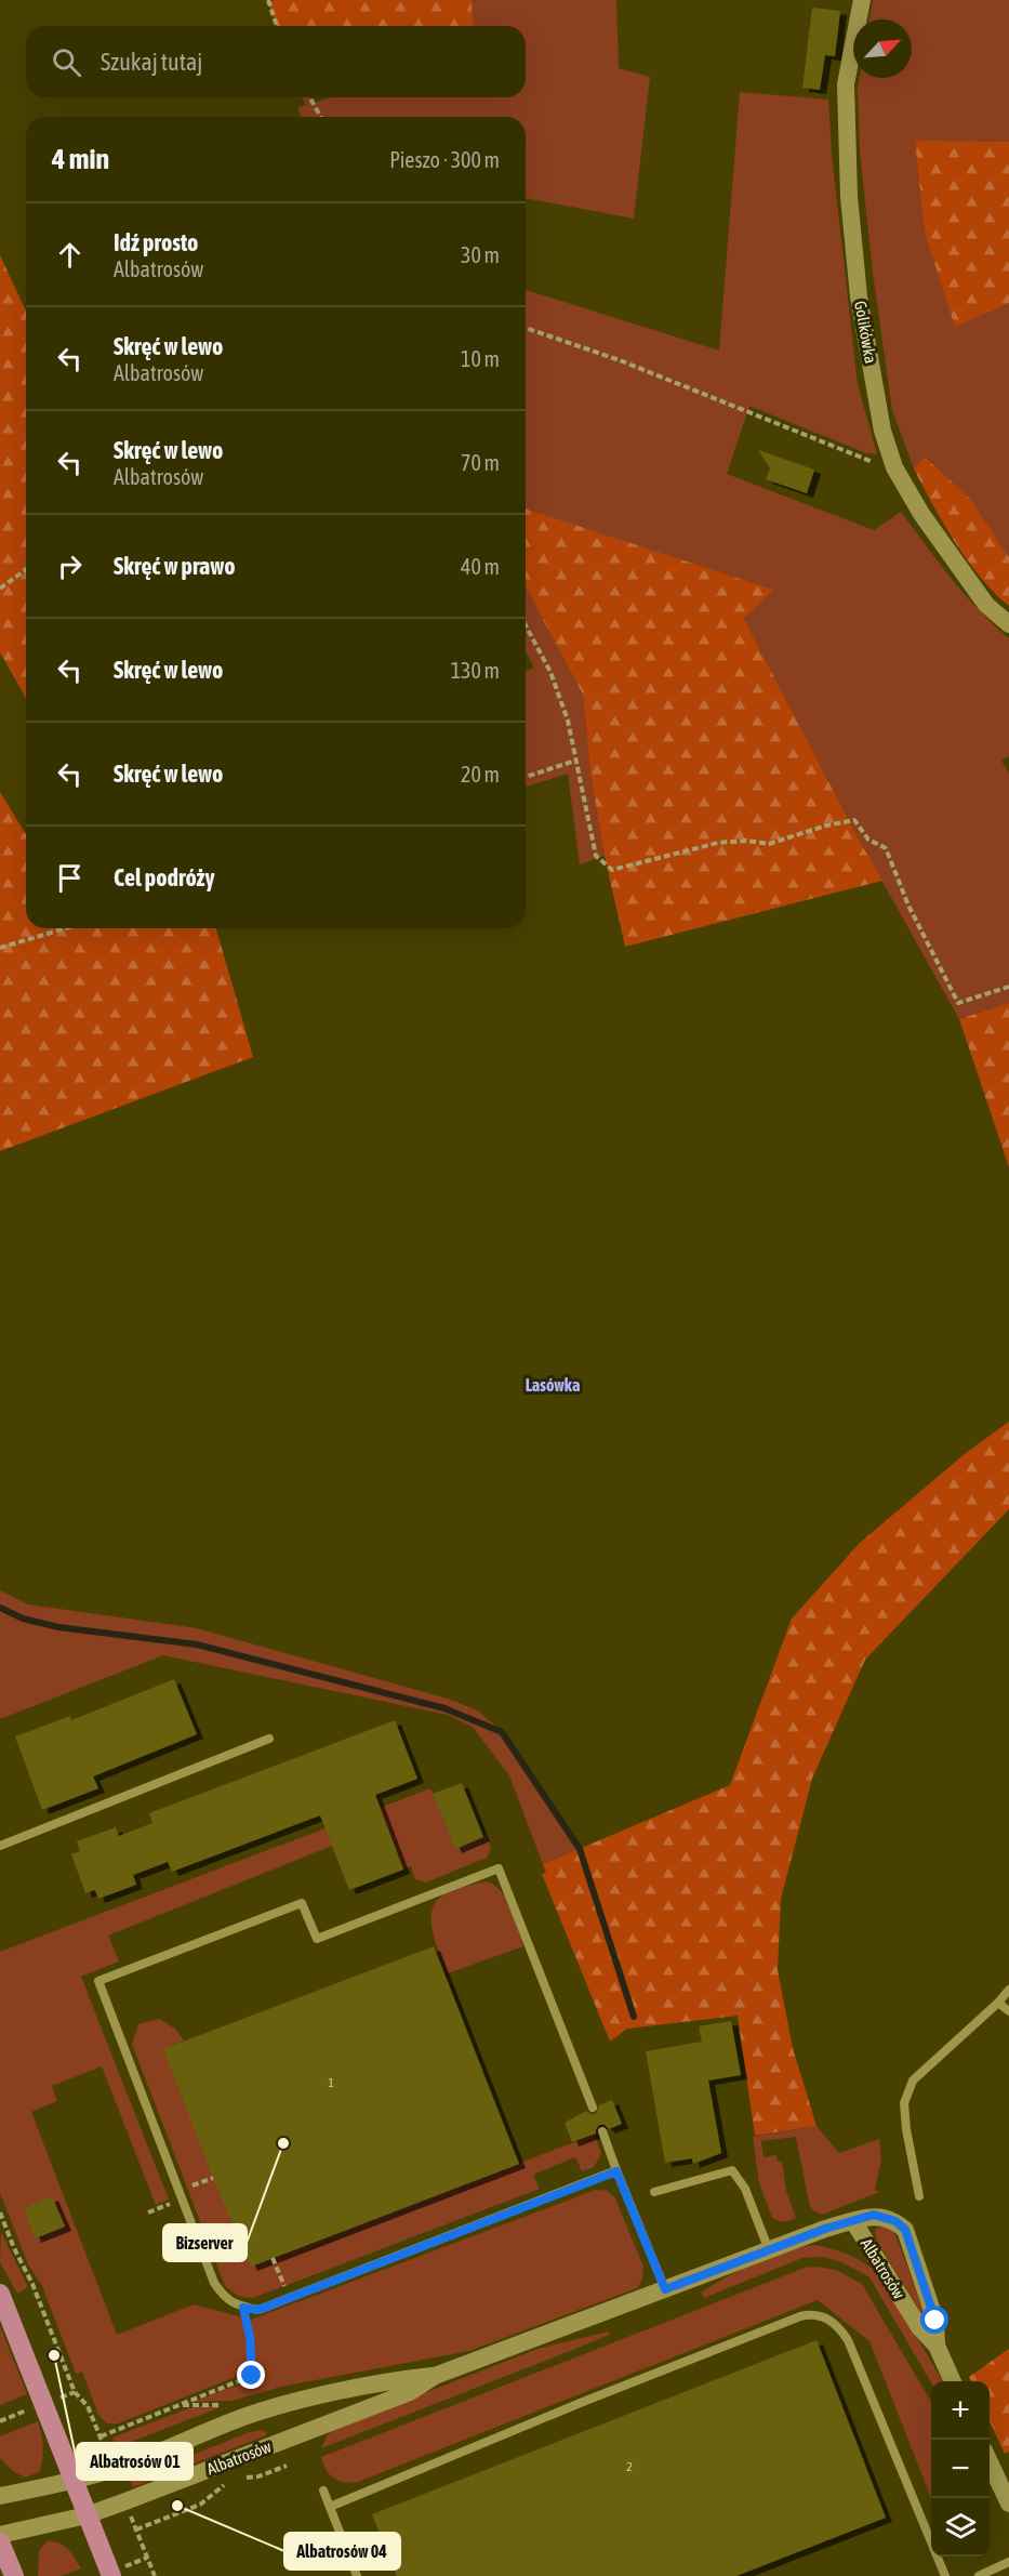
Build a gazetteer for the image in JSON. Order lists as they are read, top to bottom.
{
  "streets": {
    "street": ["Golikówka", "Albatrosów"]
  },
  "districts": ["Lasówka"],
  "places": ["Bizserver", "Albatrosów 01", "Albatrosów 04"],
  "house_numbers": ["1", "2"],
  "north": "top right",
  "page": {
    "search": "Szukaj tutaj",
    "heading": ["4 min", "Pieszo · 300 m"],
    "list": [
      ["Idź prosto", "Albatrosów", "30 m"],
      ["Skręć w lewo", "Albatrosów", "10 m"],
      ["Skręć w lewo", "Albatrosów", "70 m"],
      ["Skręć w prawo", "40 m"],
      ["Skręć w lewo", "130 m"],
      ["Skręć w lewo", "20 m"],
      "Cel podróży"
    ],
    "map_buttons": ["+", "−"]
  }
}
